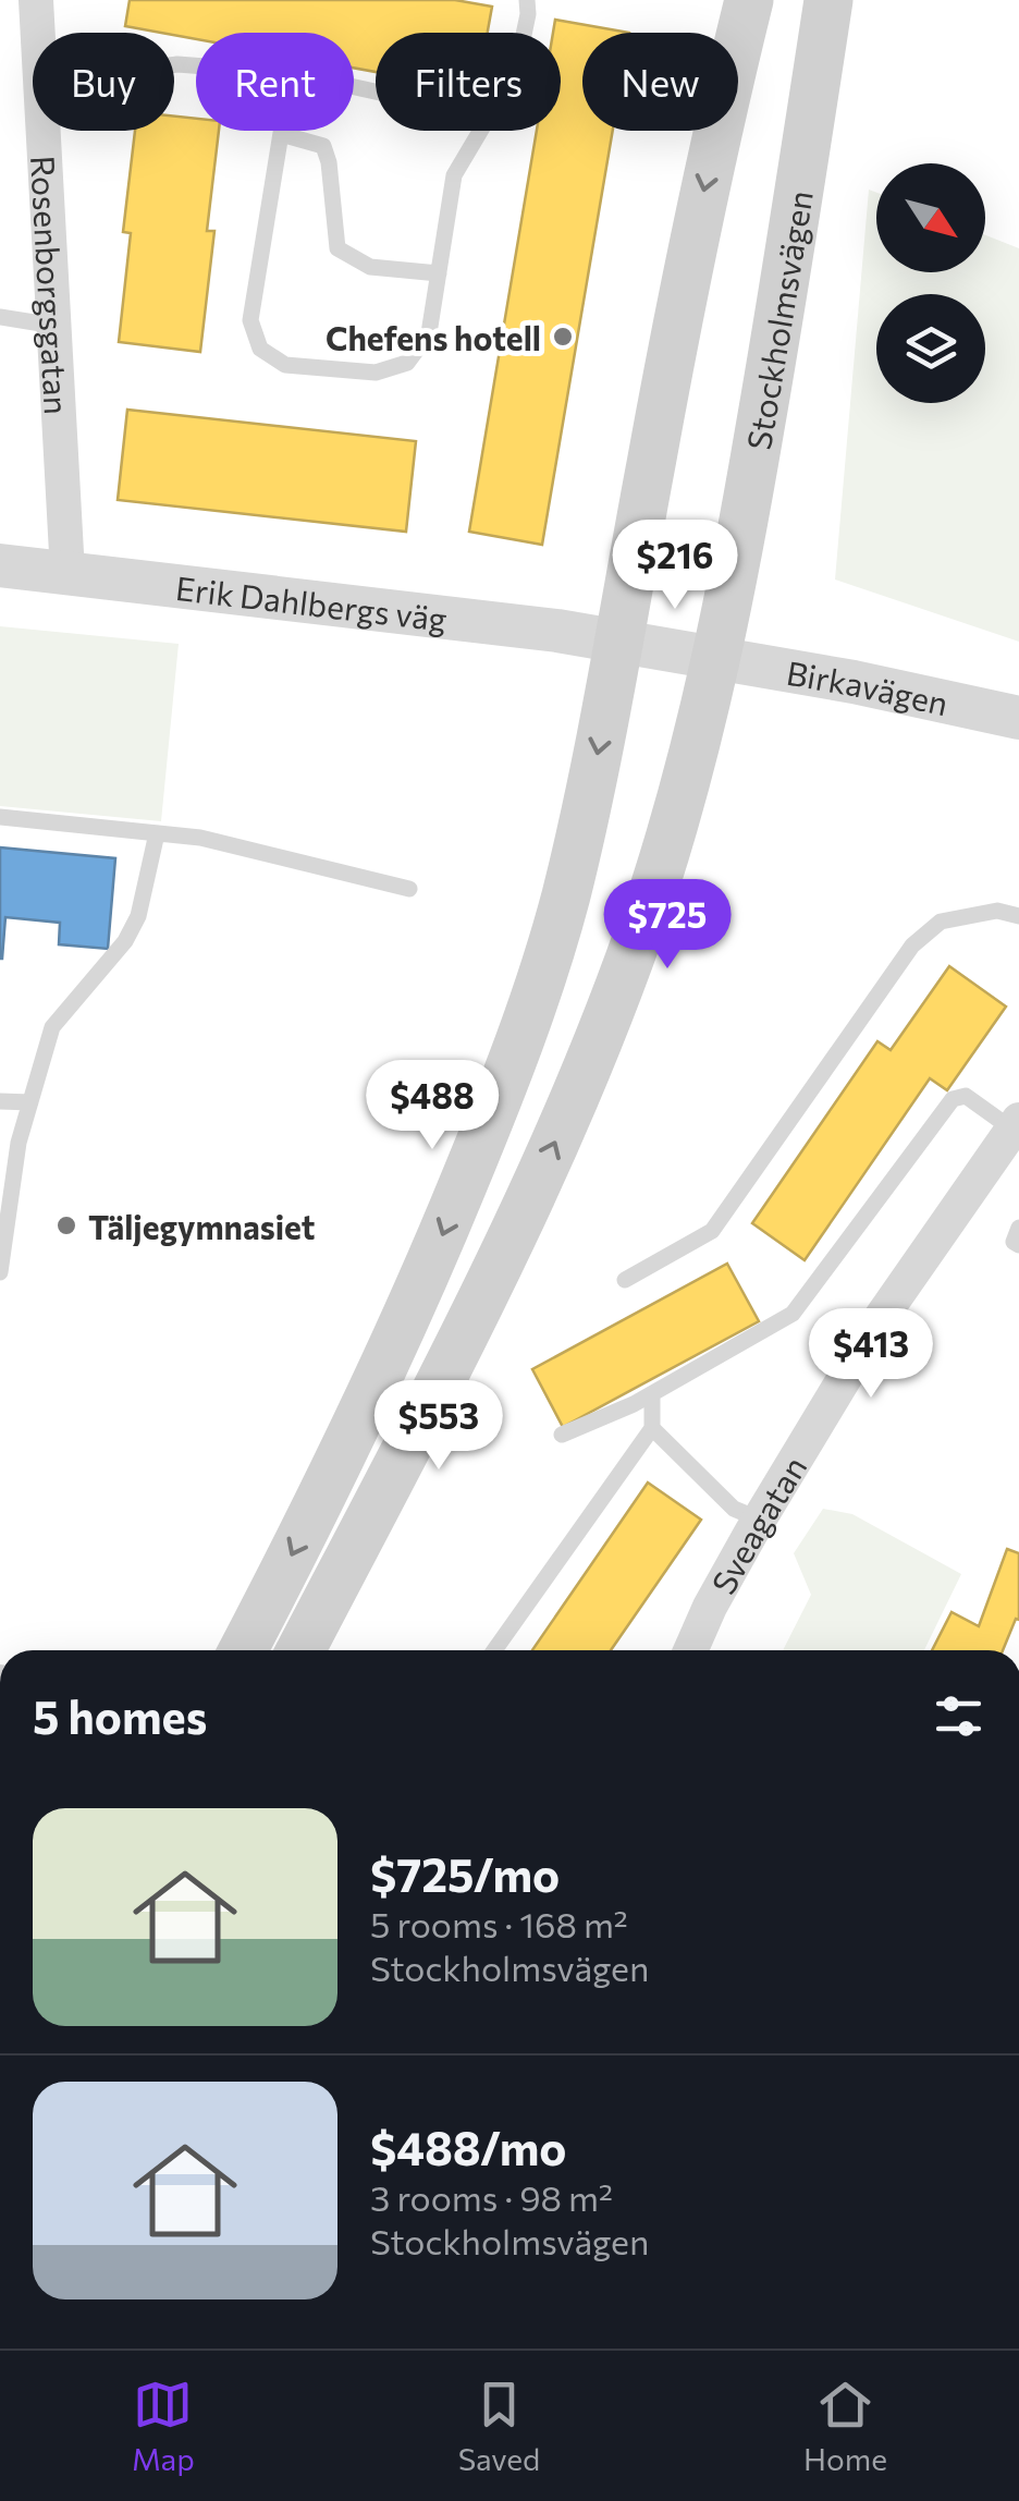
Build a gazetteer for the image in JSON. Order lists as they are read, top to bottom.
{
  "streets": {
    "main road": ["Stockholmsvägen"],
    "street": [
      "Rosenborgsgatan",
      "Erik Dahlbergs väg",
      "Birkavägen",
      "Sveagatan"
    ]
  },
  "crossings": [
    ["Rosenborgsgatan", "Erik Dahlbergs väg"],
    ["Stockholmsvägen", "Erik Dahlbergs väg"],
    ["Stockholmsvägen", "Birkavägen"],
    ["Erik Dahlbergs väg", "Birkavägen"]
  ],
  "places": ["Chefens hotell", "Täljegymnasiet"],
  "north": "bottom right",
  "page": {
    "chip": [
      "Buy",
      "Rent",
      "Filters",
      "New"
    ],
    "price": [
      "$216",
      "$725",
      "$488",
      "$413",
      "$553"
    ],
    "heading": "5 homes",
    "list": [
      {
        "name": "$725/mo",
        "note": "5 rooms · 168 m² · Stockholmsvägen"
      },
      {
        "name": "$488/mo",
        "note": "3 rooms · 98 m² · Stockholmsvägen"
      }
    ],
    "tabs": ["Map", "Saved", "Home"]
  }
}
